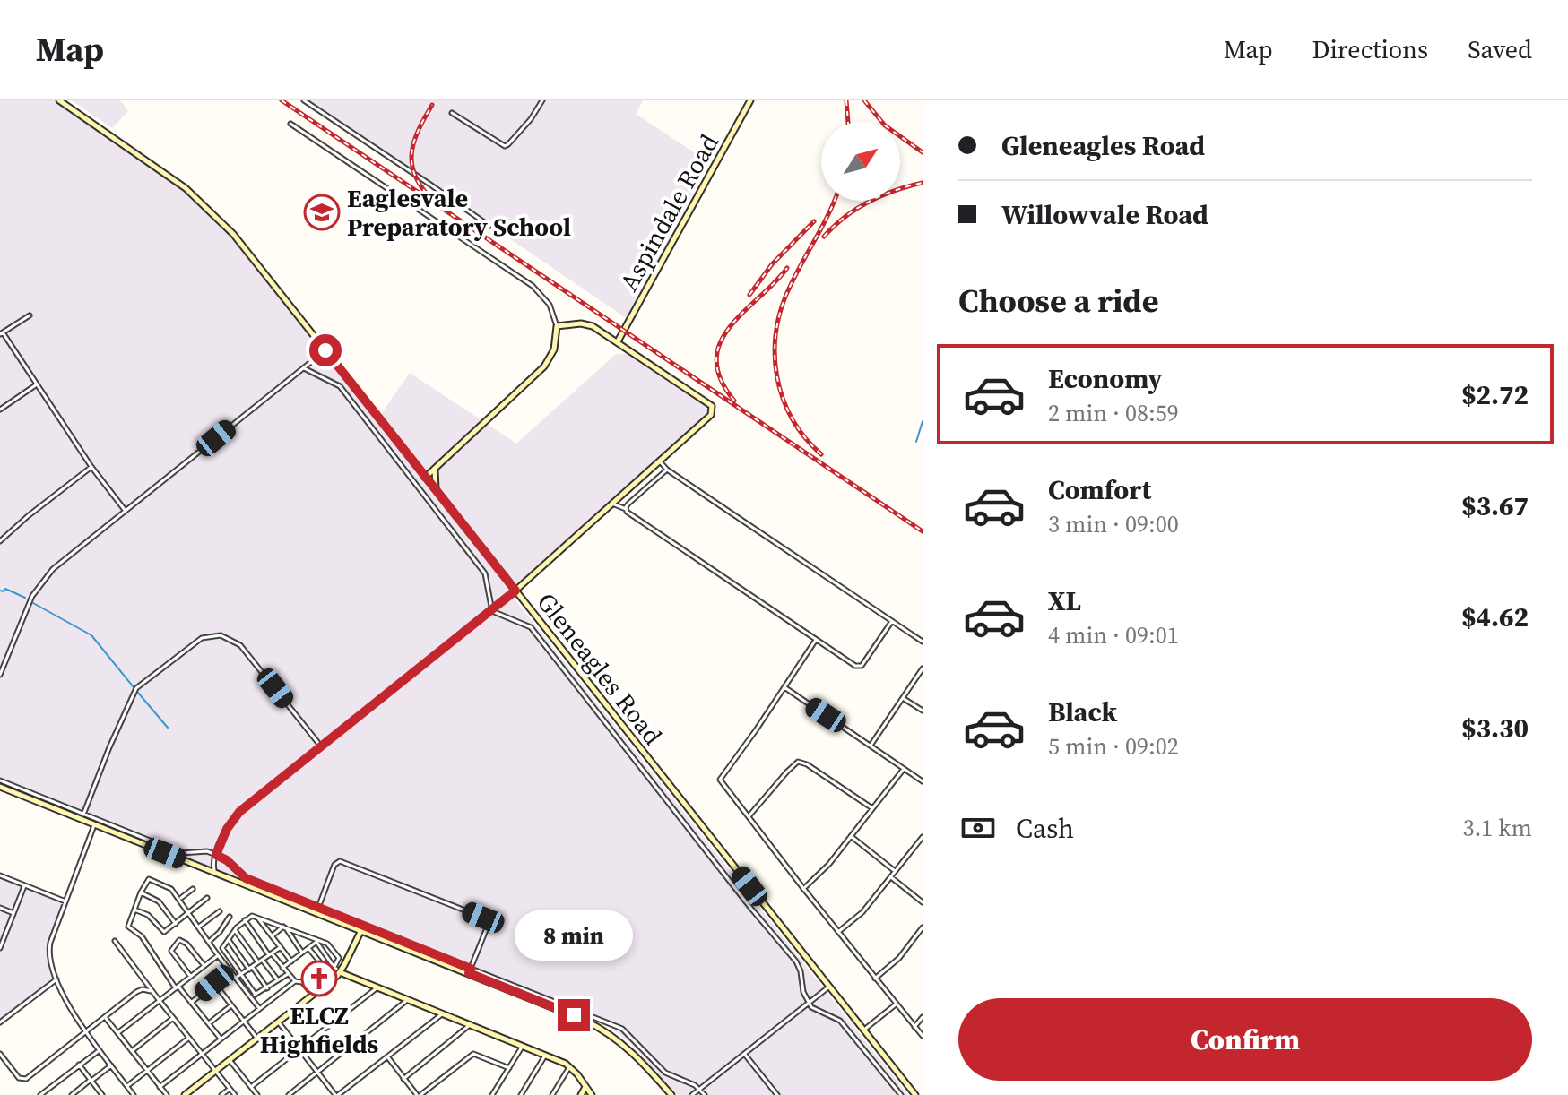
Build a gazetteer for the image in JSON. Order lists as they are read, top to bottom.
{
  "streets": {
    "street": ["Aspindale Road", "Gleneagles Road"]
  },
  "places": {
    "school or university": ["Eaglesvale Preparatory School"],
    "church": ["ELCZ Highfields"]
  },
  "north": "top right",
  "page": {
    "header": "Map",
    "nav": ["Map", "Directions", "Saved"],
    "banner": ["Gleneagles Road", "Willowvale Road"],
    "heading": "Choose a ride",
    "list": [
      {
        "name": "Economy",
        "note": "2 min · 08:59",
        "value": "$2.72"
      },
      {
        "name": "Comfort",
        "note": "3 min · 09:00",
        "value": "$3.67"
      },
      {
        "name": "XL",
        "note": "4 min · 09:01",
        "value": "$4.62"
      },
      {
        "name": "Black",
        "note": "5 min · 09:02",
        "value": "$3.30"
      }
    ],
    "pay": ["Cash", "3.1 km"],
    "bubble": "8 min",
    "buttons": "Confirm"
  }
}
